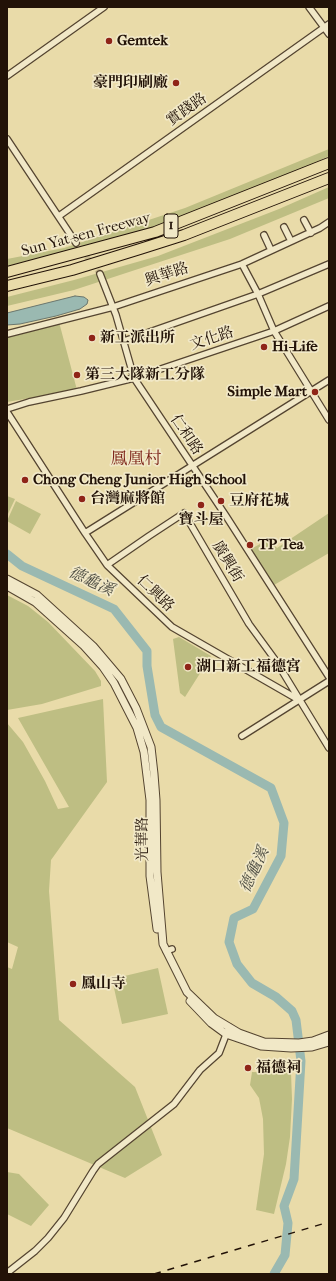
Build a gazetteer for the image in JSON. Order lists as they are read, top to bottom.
{
  "streets": {
    "highway": ["1", "Sun Yat-sen Freeway"],
    "street": [
      "實踐路",
      "興華路",
      "文化路",
      "仁和路",
      "廣興街",
      "仁興路",
      "光華路"
    ]
  },
  "crossings": [
    ["興華路", "仁和路"],
    ["文化路", "仁和路"],
    ["文化路", "仁興路"],
    ["廣興街", "仁興路"]
  ],
  "districts": ["鳳凰村"],
  "water": ["德龜溪"],
  "places": [
    "Gemtek",
    "豪門印刷廠",
    "新工派出所",
    "Hi-Life",
    "第三大隊新工分隊",
    "Simple Mart",
    "Chong Cheng Junior High School",
    "台灣麻將館",
    "豆府花城",
    "寶斗屋",
    "TP Tea",
    "湖口新工福德宮",
    "鳳山寺",
    "福德祠"
  ]
}
